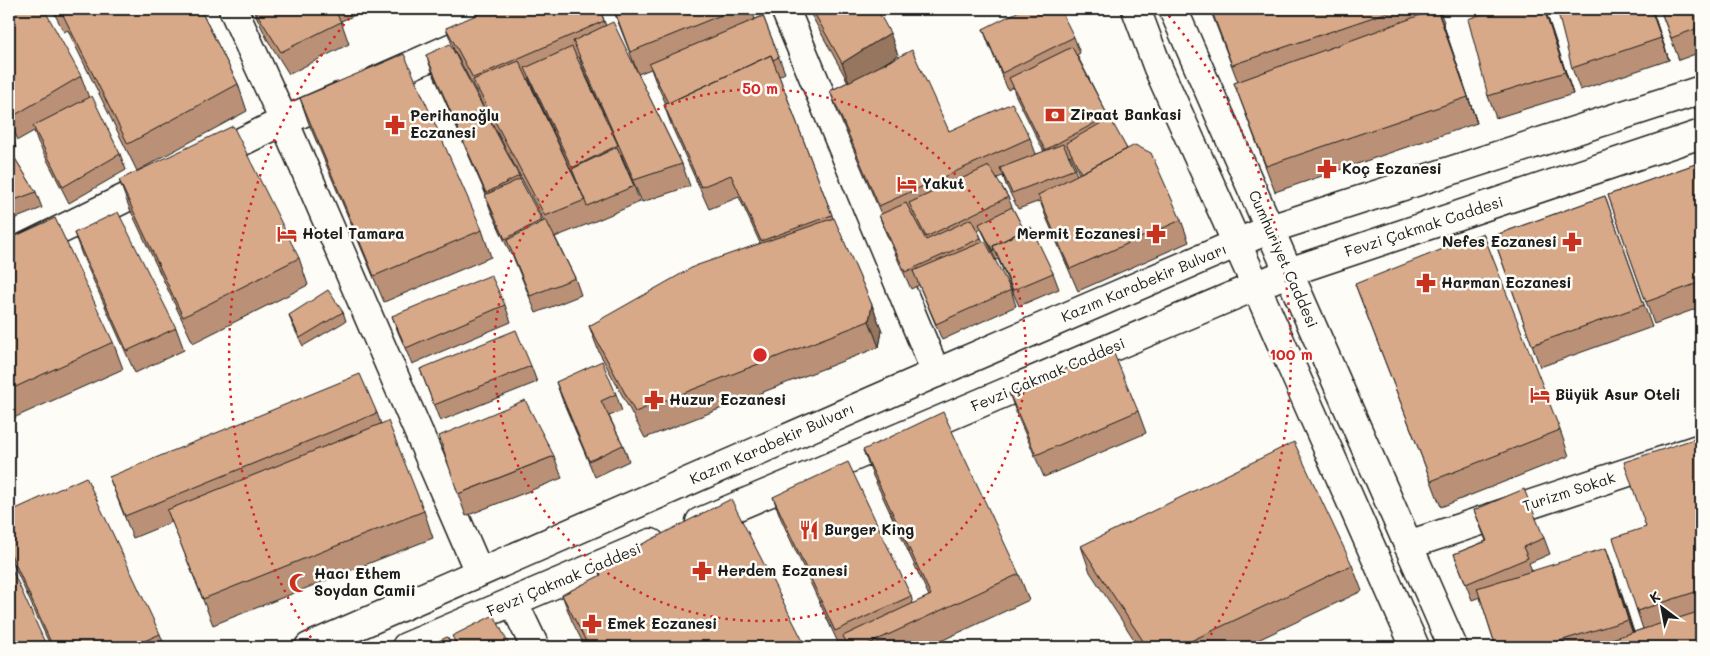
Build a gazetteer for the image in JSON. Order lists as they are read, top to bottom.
{
  "streets": {
    "main road": [
      "Fevzi Çakmak Caddesi",
      "Cumhuriyet Caddesi",
      "Kazım Karabekir Bulvarı",
      "Turizm Sokak"
    ]
  },
  "crossings": [
    ["Fevzi Çakmak Caddesi", "Cumhuriyet Caddesi"],
    ["Cumhuriyet Caddesi", "Turizm Sokak"]
  ],
  "places": {
    "bank": ["Ziraat Bankasi"],
    "pharmacy": [
      "Perihanoğlu Eczanesi",
      "Koç Eczanesi",
      "Mermit Eczanesi",
      "Nefes Eczanesi",
      "Harman Eczanesi",
      "Huzur Eczanesi",
      "Herdem Eczanesi",
      "Emek Eczanesi"
    ],
    "hotel": ["Yakut", "Hotel Tamara", "Büyük Asur Oteli"],
    "restaurant": ["Burger King"],
    "mosque": ["Hacı Ethem Soydan Camii"]
  },
  "north": "top left",
  "rings": ["50 m", "100 m"]
}
